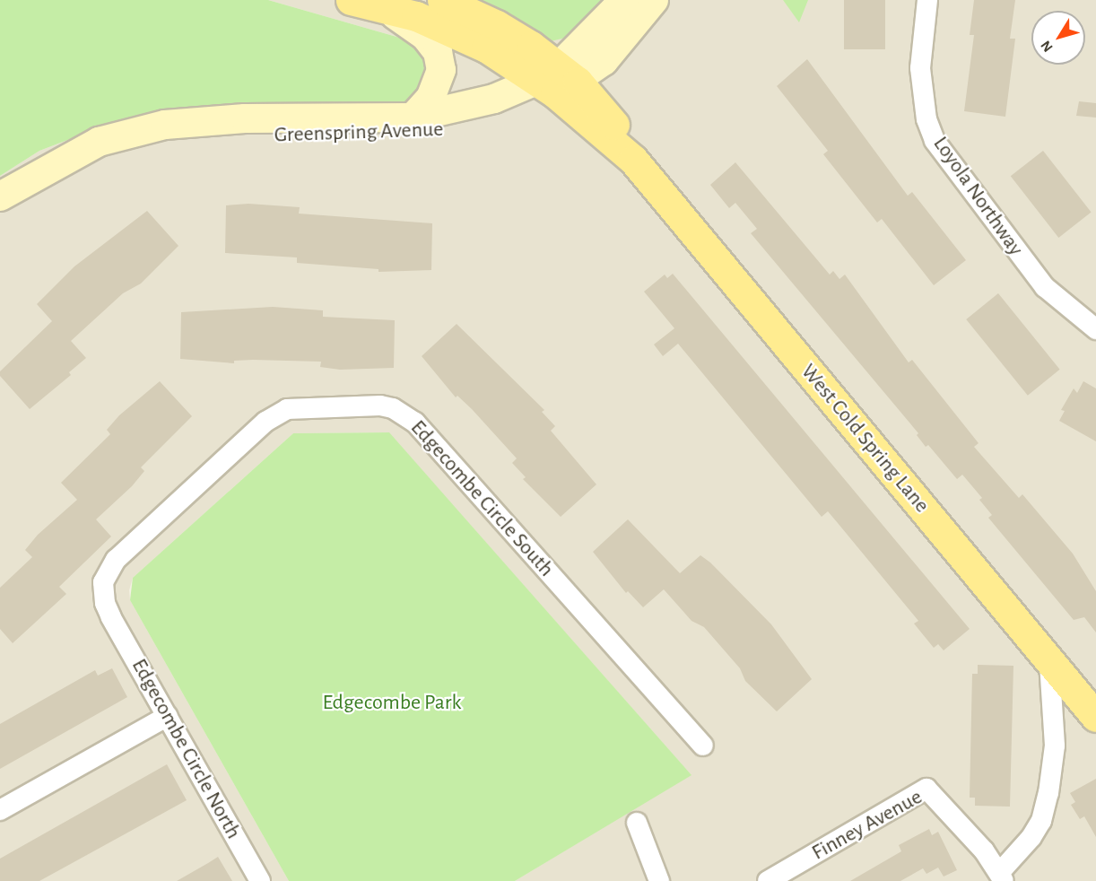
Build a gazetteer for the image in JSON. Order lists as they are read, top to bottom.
{
  "streets": {
    "main road": ["Greenspring Avenue", "West Cold Spring Lane"],
    "street": [
      "Loyola Northway",
      "Edgecombe Circle South",
      "Edgecombe Circle North",
      "Finney Avenue"
    ]
  },
  "crossings": [
    ["Greenspring Avenue", "West Cold Spring Lane"],
    ["Edgecombe Circle South", "Edgecombe Circle North"]
  ],
  "parks": ["Edgecombe Park"],
  "north": "bottom left"
}
